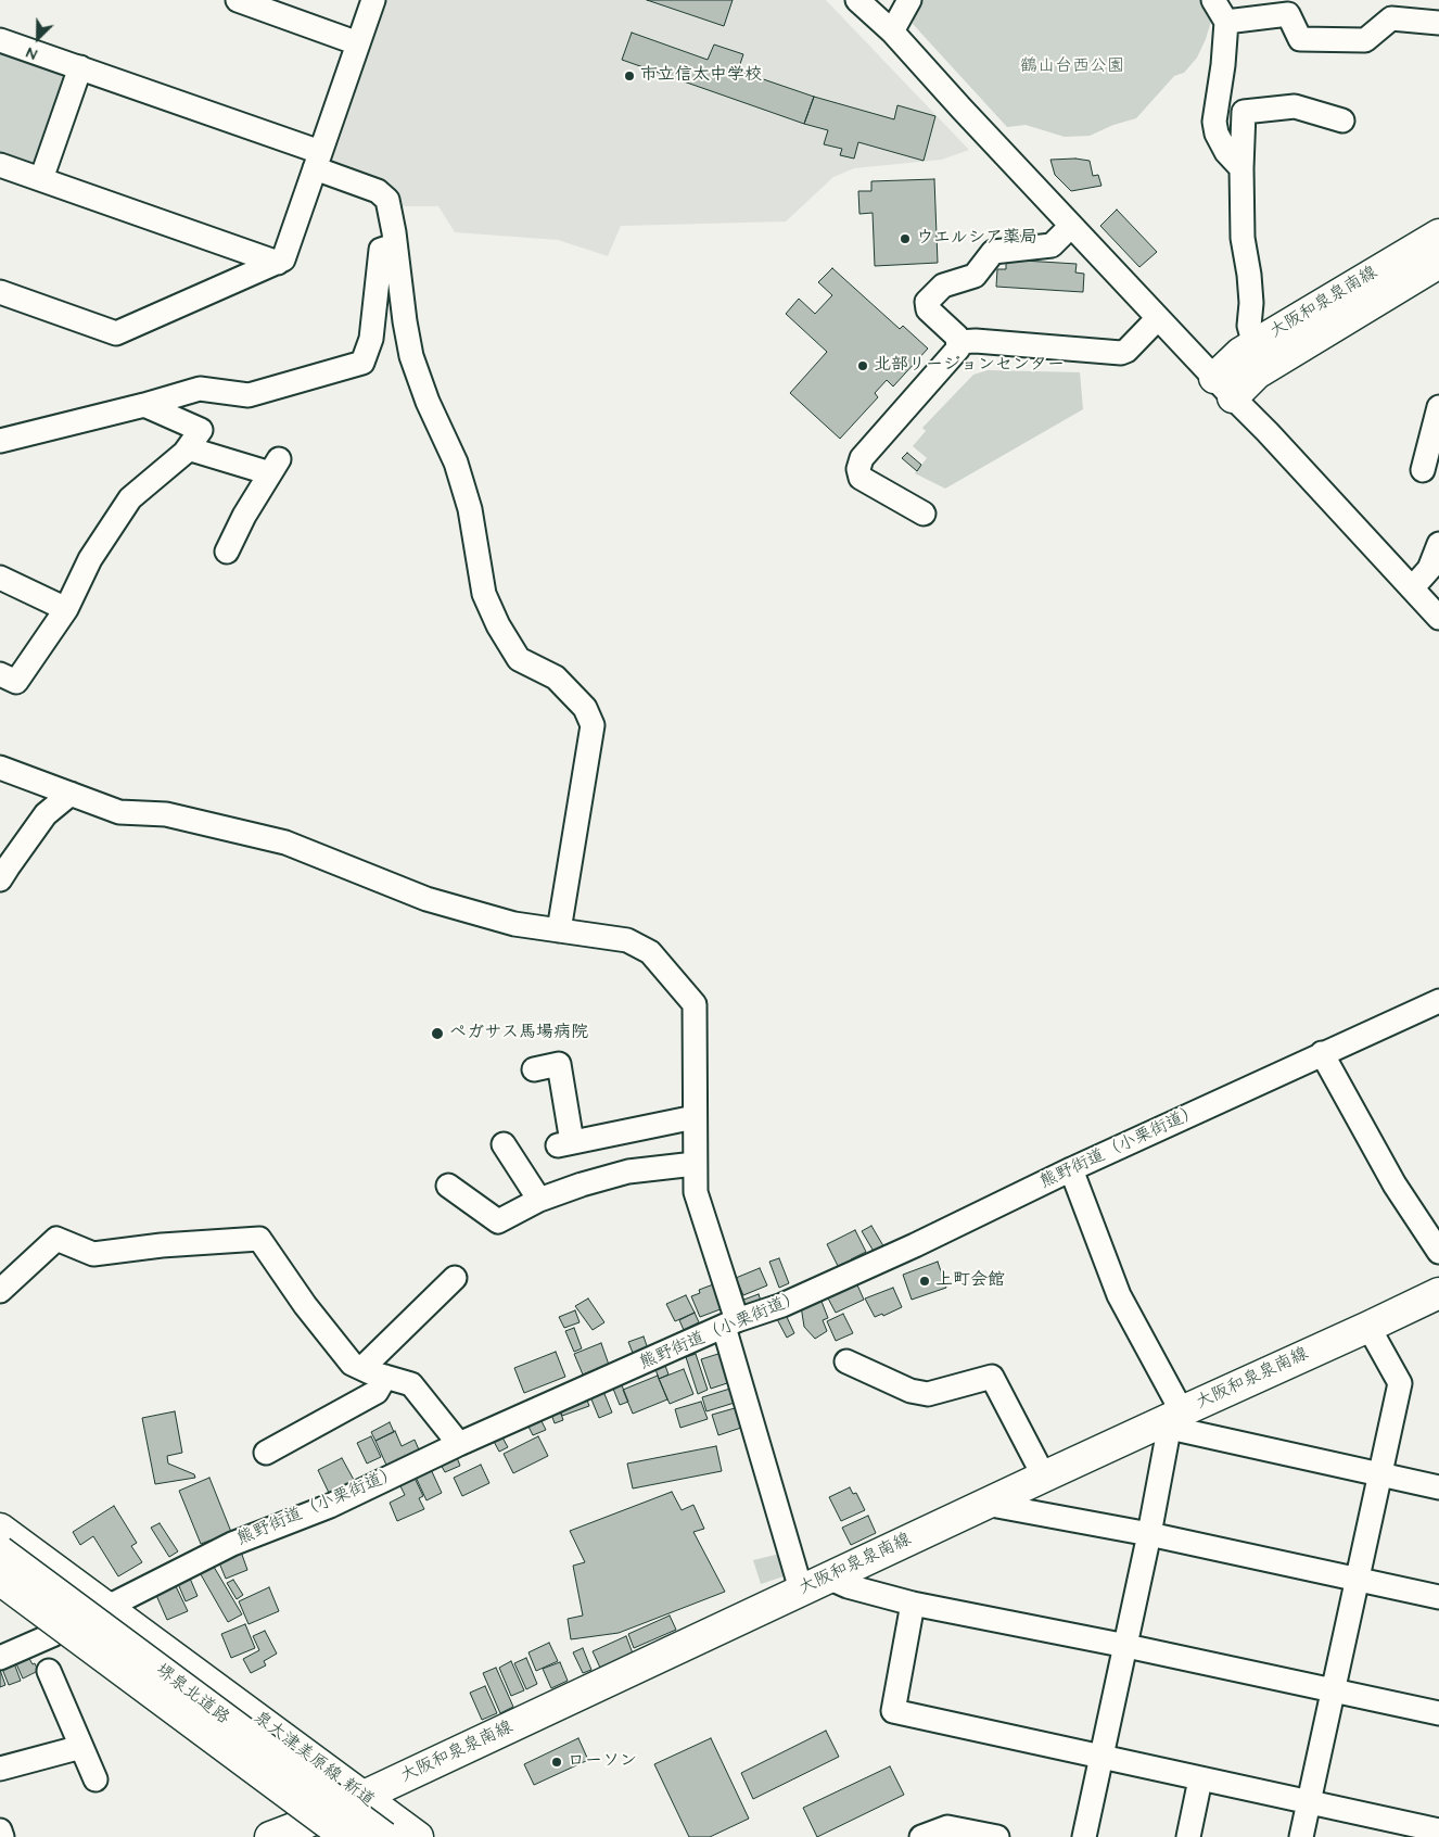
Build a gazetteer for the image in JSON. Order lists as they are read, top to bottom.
{
  "streets": {
    "main road": ["大阪和泉泉南線", "堺泉北道路", "泉大津美原線 新道"],
    "street": ["熊野街道（小栗街道）"]
  },
  "crossings": [
    ["大阪和泉泉南線", "泉大津美原線 新道"],
    ["熊野街道（小栗街道）", "泉大津美原線 新道"]
  ],
  "parks": ["鶴山台西公園"],
  "places": [
    "市立信太中学校",
    "ウエルシア薬局",
    "北部リージョンセンター",
    "ペガサス馬場病院",
    "上町会館",
    "ローソン"
  ],
  "north": "bottom left"
}
